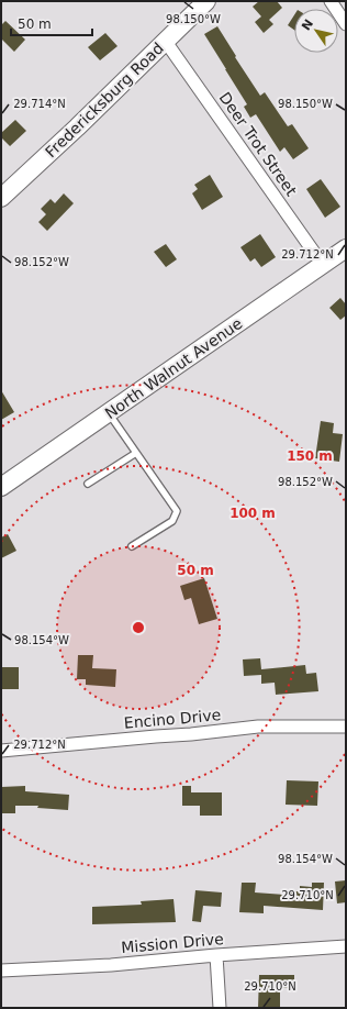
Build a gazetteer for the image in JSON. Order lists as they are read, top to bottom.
{
  "streets": {
    "main road": ["Fredericksburg Road", "North Walnut Avenue"],
    "street": ["Deer Trot Street", "Encino Drive", "Mission Drive"]
  },
  "crossings": [
    ["Fredericksburg Road", "Deer Trot Street"],
    ["Deer Trot Street", "North Walnut Avenue"]
  ],
  "scale_bar": "50 m",
  "north": "top left",
  "coordinates": [
    "98.150°W",
    "29.714°N",
    "29.712°N",
    "98.152°W",
    "98.154°W",
    "29.710°N"
  ],
  "rings": ["150 m", "100 m", "50 m"]
}
